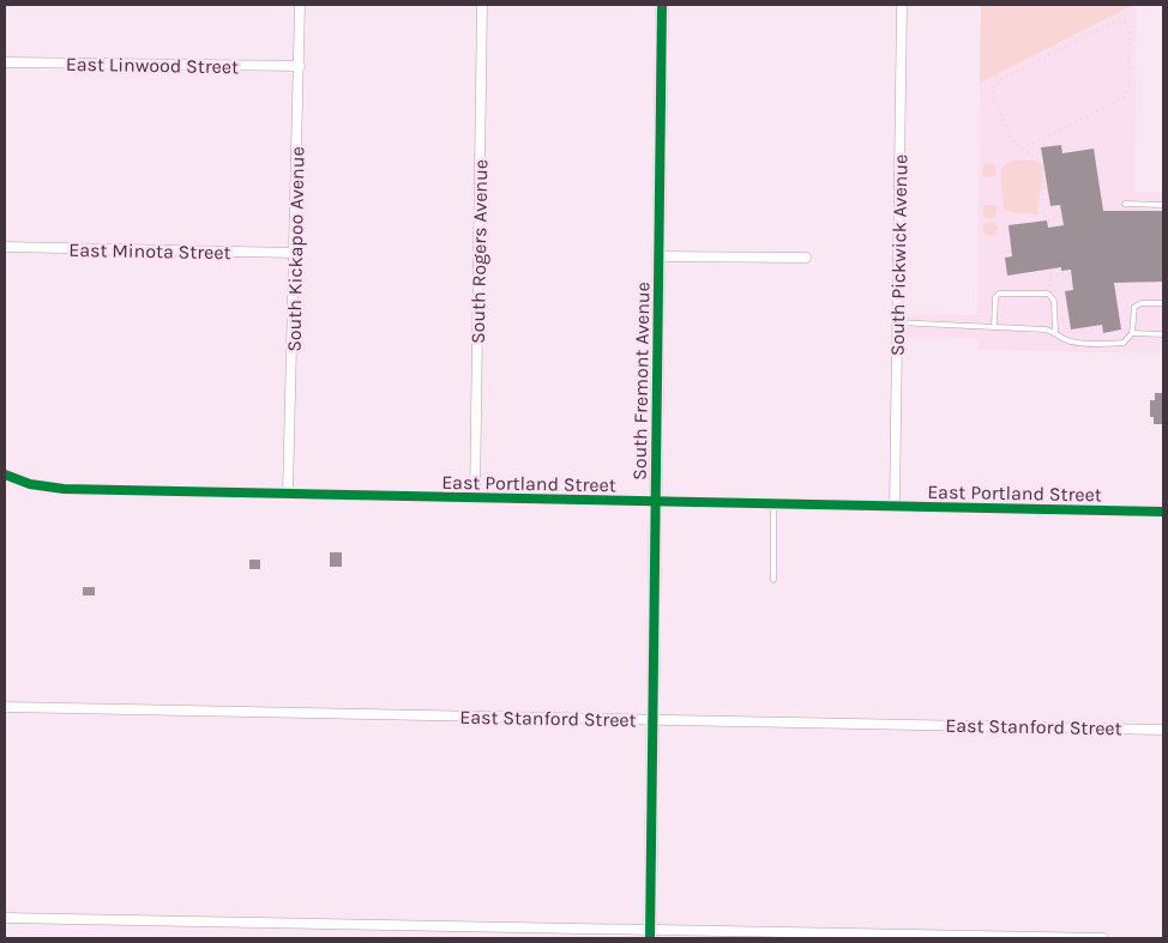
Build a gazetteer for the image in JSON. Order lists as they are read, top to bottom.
{
  "streets": {
    "street": [
      "East Linwood Street",
      "South Kickapoo Avenue",
      "East Minota Street",
      "South Rogers Avenue",
      "South Pickwick Avenue",
      "South Fremont Avenue",
      "East Portland Street",
      "East Stanford Street"
    ]
  },
  "crossings": [
    ["East Linwood Street", "South Kickapoo Avenue"],
    ["South Kickapoo Avenue", "East Minota Street"],
    ["South Kickapoo Avenue", "East Portland Street"],
    ["South Rogers Avenue", "East Portland Street"],
    ["South Pickwick Avenue", "East Portland Street"],
    ["South Fremont Avenue", "East Portland Street"],
    ["South Fremont Avenue", "East Stanford Street"]
  ]
}
